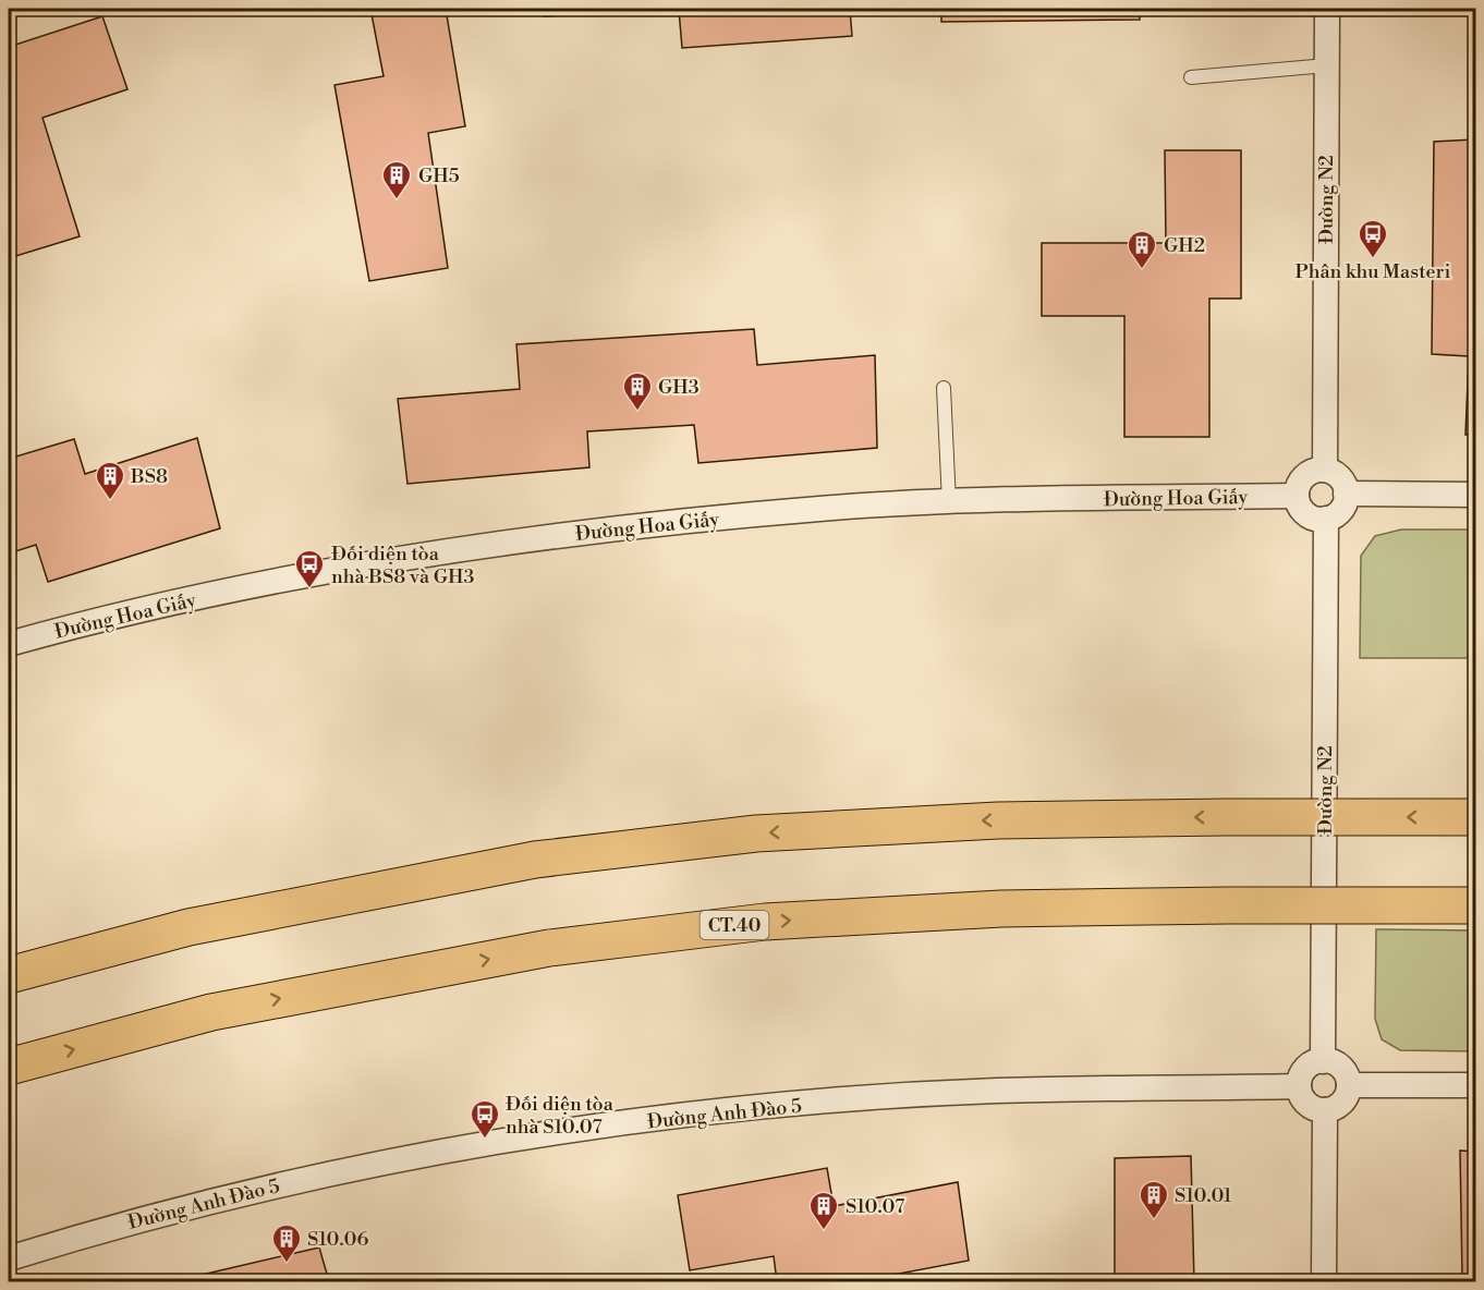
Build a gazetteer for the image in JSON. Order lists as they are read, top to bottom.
{
  "streets": {
    "highway": ["CT.40"],
    "street": ["Đường N2", "Đường Hoa Giấy", "Đường Anh Đào 5"]
  },
  "crossings": [
    ["Đường N2", "Đường Hoa Giấy"],
    ["Đường N2", "Đường Anh Đào 5"]
  ],
  "places": {
    "building": [
      "GH5",
      "GH2",
      "GH3",
      "BS8",
      "S10.01",
      "S10.07",
      "S10.06"
    ],
    "bus stop": ["Phân khu Masteri", "Đối diện tòa nhà BS8 và GH3", "Đối diện tòa nhà S10.07"]
  }
}
